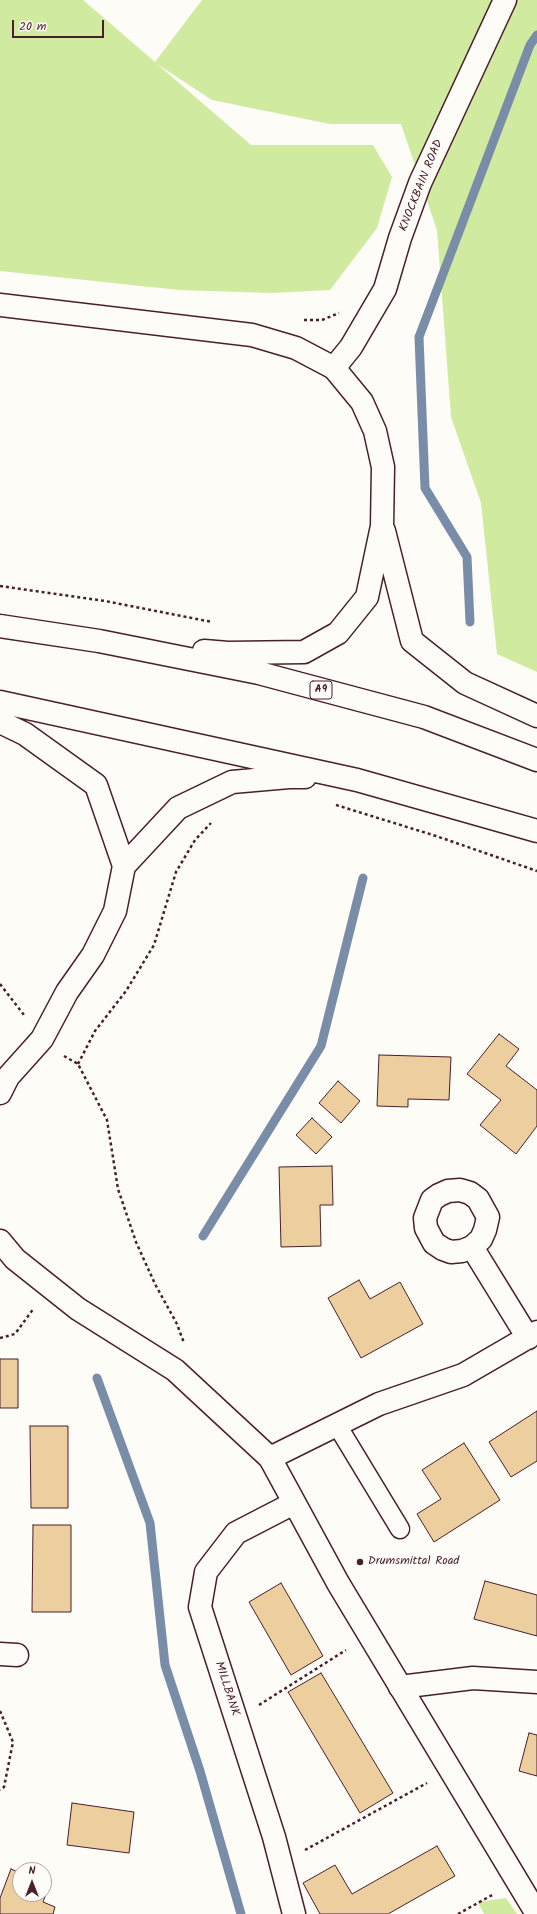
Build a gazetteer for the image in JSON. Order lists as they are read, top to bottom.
{
  "streets": {
    "main road": ["KNOCKBAIN ROAD", "A9", "MILLBANK"]
  },
  "places": ["Drumsmittal Road"],
  "scale_bar": "20 m",
  "north": "top"
}
